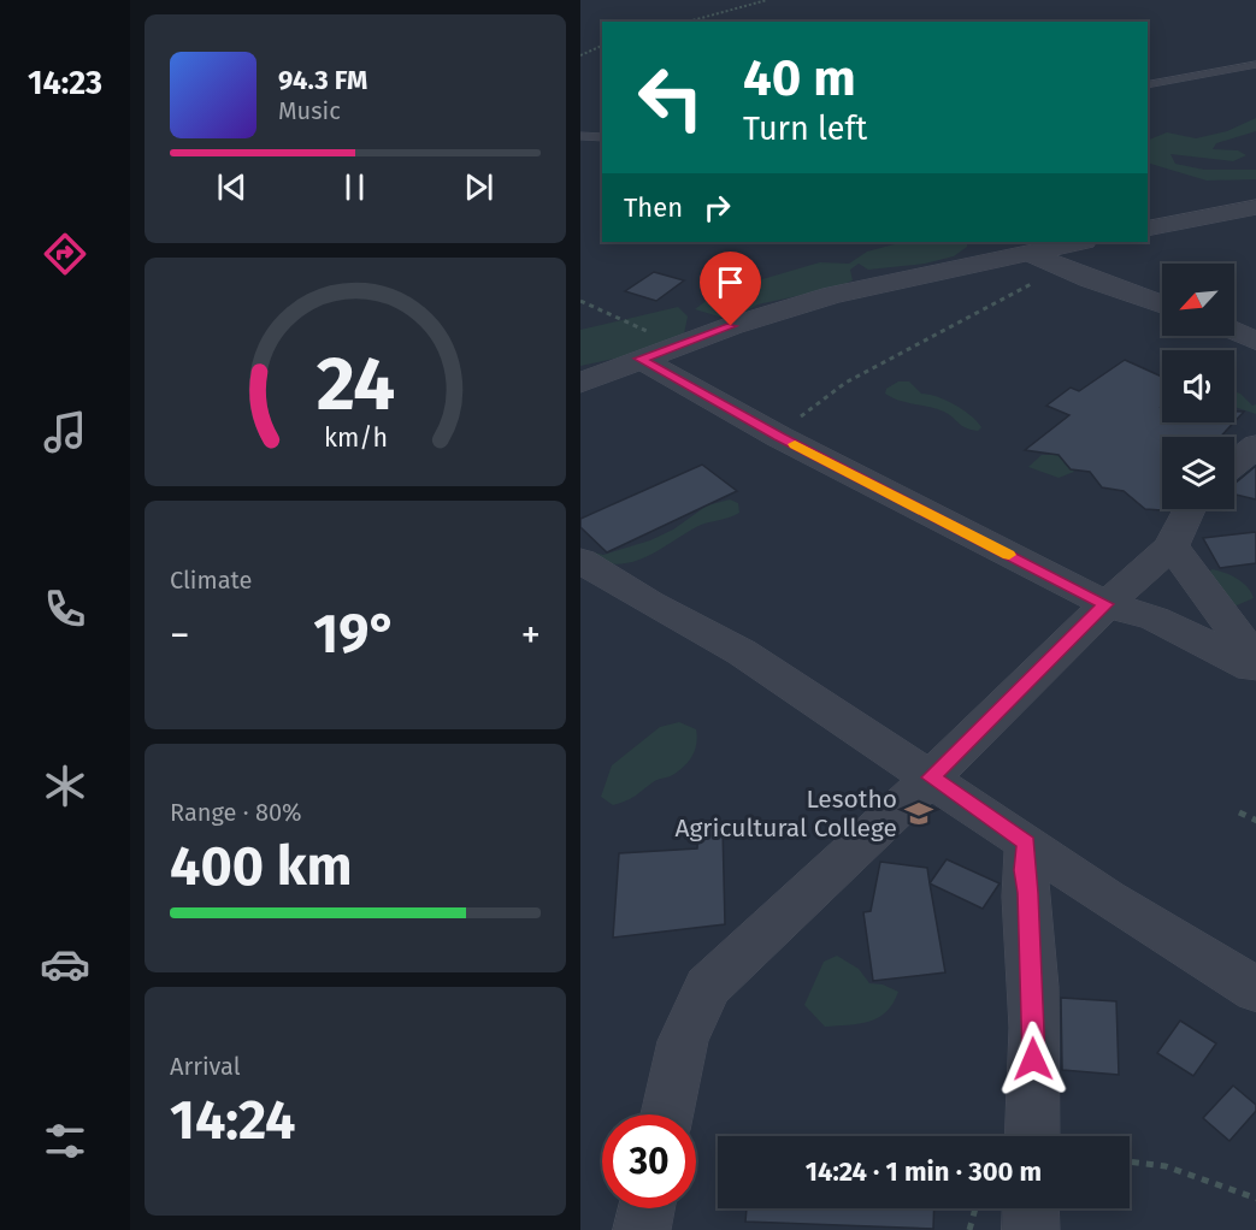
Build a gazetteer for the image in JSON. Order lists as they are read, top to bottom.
{
  "places": {
    "school or university": ["Lesotho Agricultural College"]
  },
  "north": "bottom left",
  "page": {
    "tabs": "14:23",
    "turn": ["40 m", "Turn left"],
    "song": ["94.3 FM", "Music"],
    "then": "Then",
    "tile": [
      "Climate",
      ["Range · 80%", "400 km"],
      ["Arrival", "14:24"]
    ],
    "heat": ["−", "19°", "+"],
    "limit": "30",
    "trip": "14:24 · 1 min · 300 m",
    "gauge": ["24", "km/h"]
  }
}
